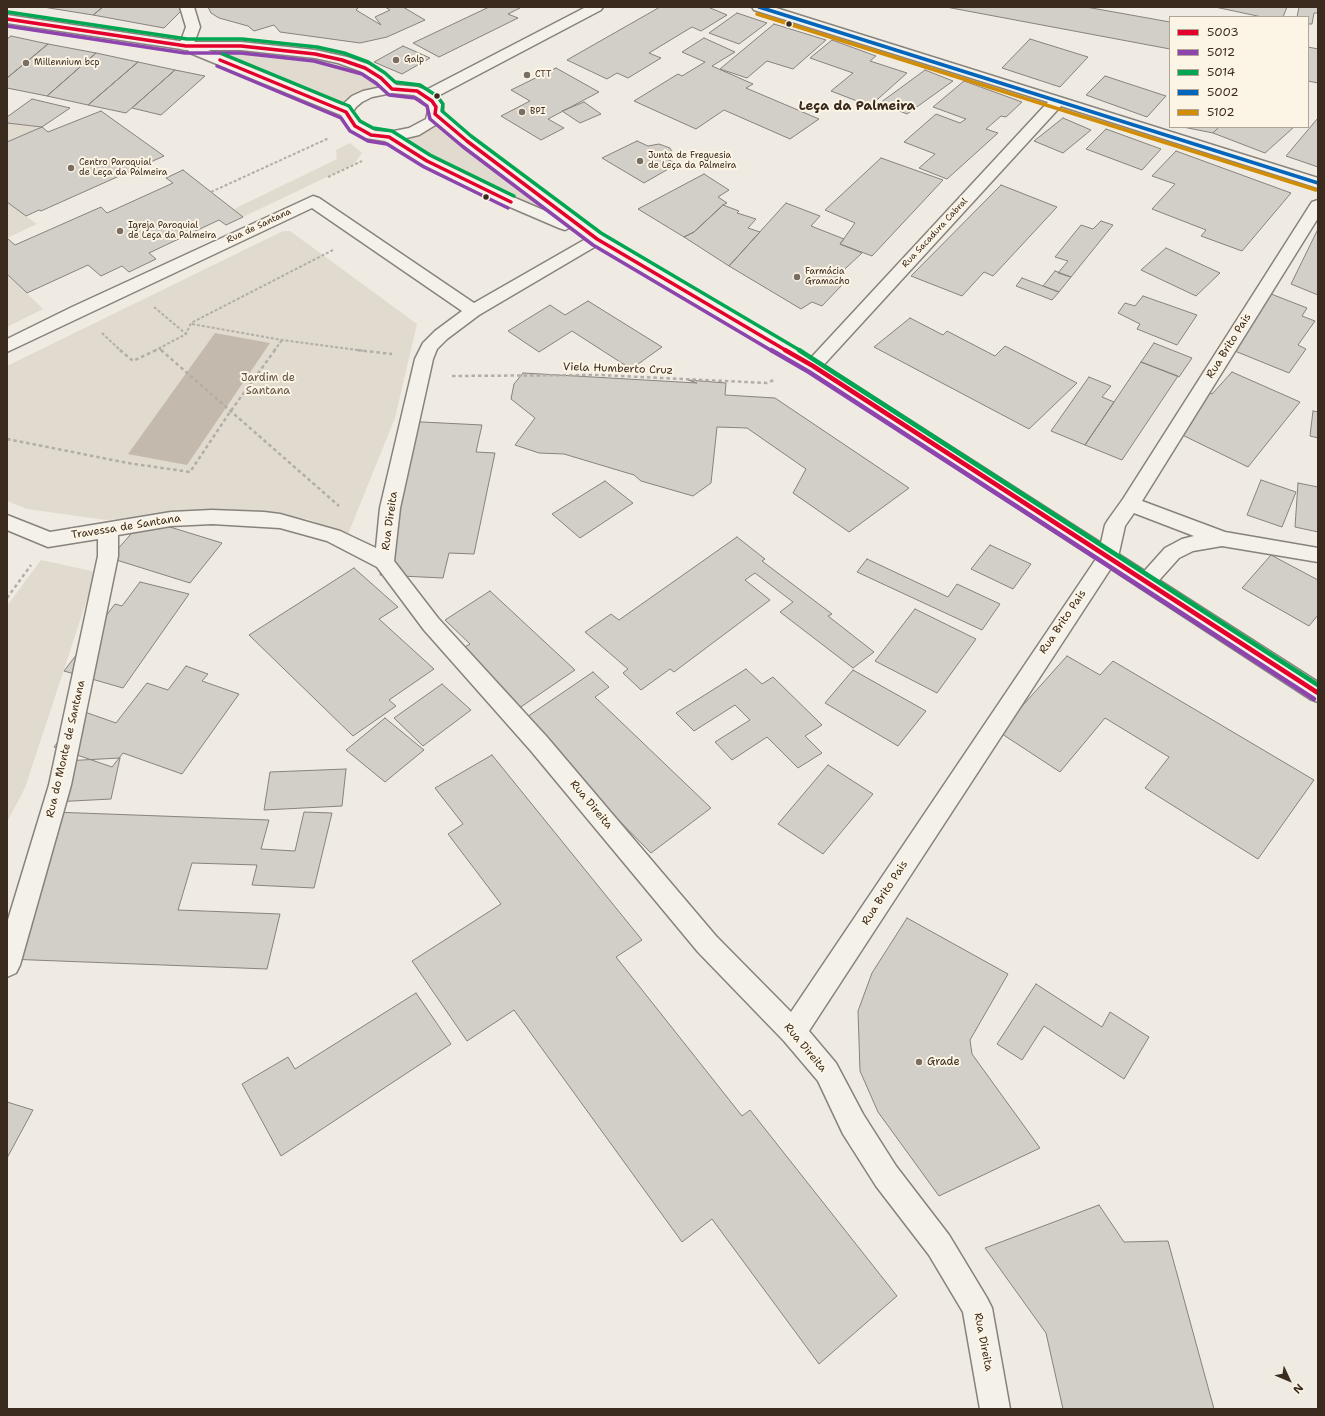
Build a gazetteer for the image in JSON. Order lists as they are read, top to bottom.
{
  "streets": {
    "street": [
      "Rua de Santana",
      "Rua Sacadura Cabral",
      "Rua Brito Pais",
      "Rua Direita",
      "Travessa de Santana",
      "Rua do Monte de Santana"
    ],
    "path": ["Viela Humberto Cruz"]
  },
  "crossings": [
    ["Rua Sacadura Cabral", "Viela Humberto Cruz"],
    ["Rua Brito Pais", "Rua Direita"],
    ["Viela Humberto Cruz", "Rua Direita"],
    ["Rua Direita", "Travessa de Santana"],
    ["Travessa de Santana", "Rua do Monte de Santana"]
  ],
  "districts": ["Leça da Palmeira"],
  "parks": ["Jardim de Santana"],
  "places": [
    "Galp",
    "Millennium bcp",
    "CTT",
    "BPI",
    "Junta de Freguesia de Leça da Palmeira",
    "Centro Paroquial de Leça da Palmeira",
    "Igreja Paroquial de Leça da Palmeira",
    "Farmácia Gramacho",
    "Grade"
  ],
  "lines": [
    "transit line 5002",
    "transit line 5014",
    "transit line 5102",
    "transit line 5003",
    "transit line 5012"
  ],
  "legend": [
    "5003",
    "5012",
    "5014",
    "5002",
    "5102"
  ],
  "north": "bottom right"
}
